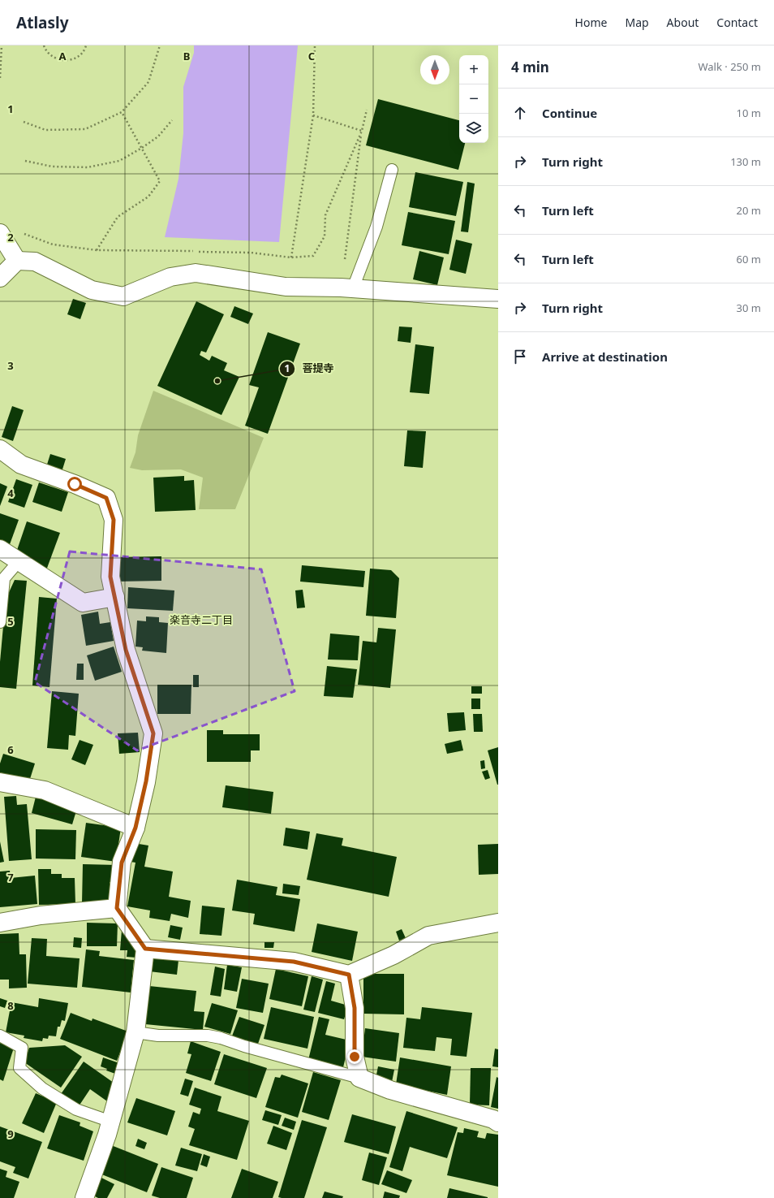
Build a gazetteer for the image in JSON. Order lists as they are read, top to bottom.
{
  "districts": ["楽音寺二丁目"],
  "places": ["菩提寺"],
  "north": "bottom",
  "page": {
    "header": "Atlasly",
    "nav": [
      "Home",
      "Map",
      "About",
      "Contact"
    ],
    "heading": ["4 min", "Walk · 250 m"],
    "map_buttons": ["+", "−"],
    "list": [
      ["Continue", "10 m"],
      ["Turn right", "130 m"],
      ["Turn left", "20 m"],
      ["Turn left", "60 m"],
      ["Turn right", "30 m"],
      "Arrive at destination"
    ]
  },
  "grid": {
    "columns": ["A", "B", "C"],
    "rows": [
      "1",
      "2",
      "3",
      "4",
      "5",
      "6",
      "7",
      "8",
      "9"
    ]
  }
}
